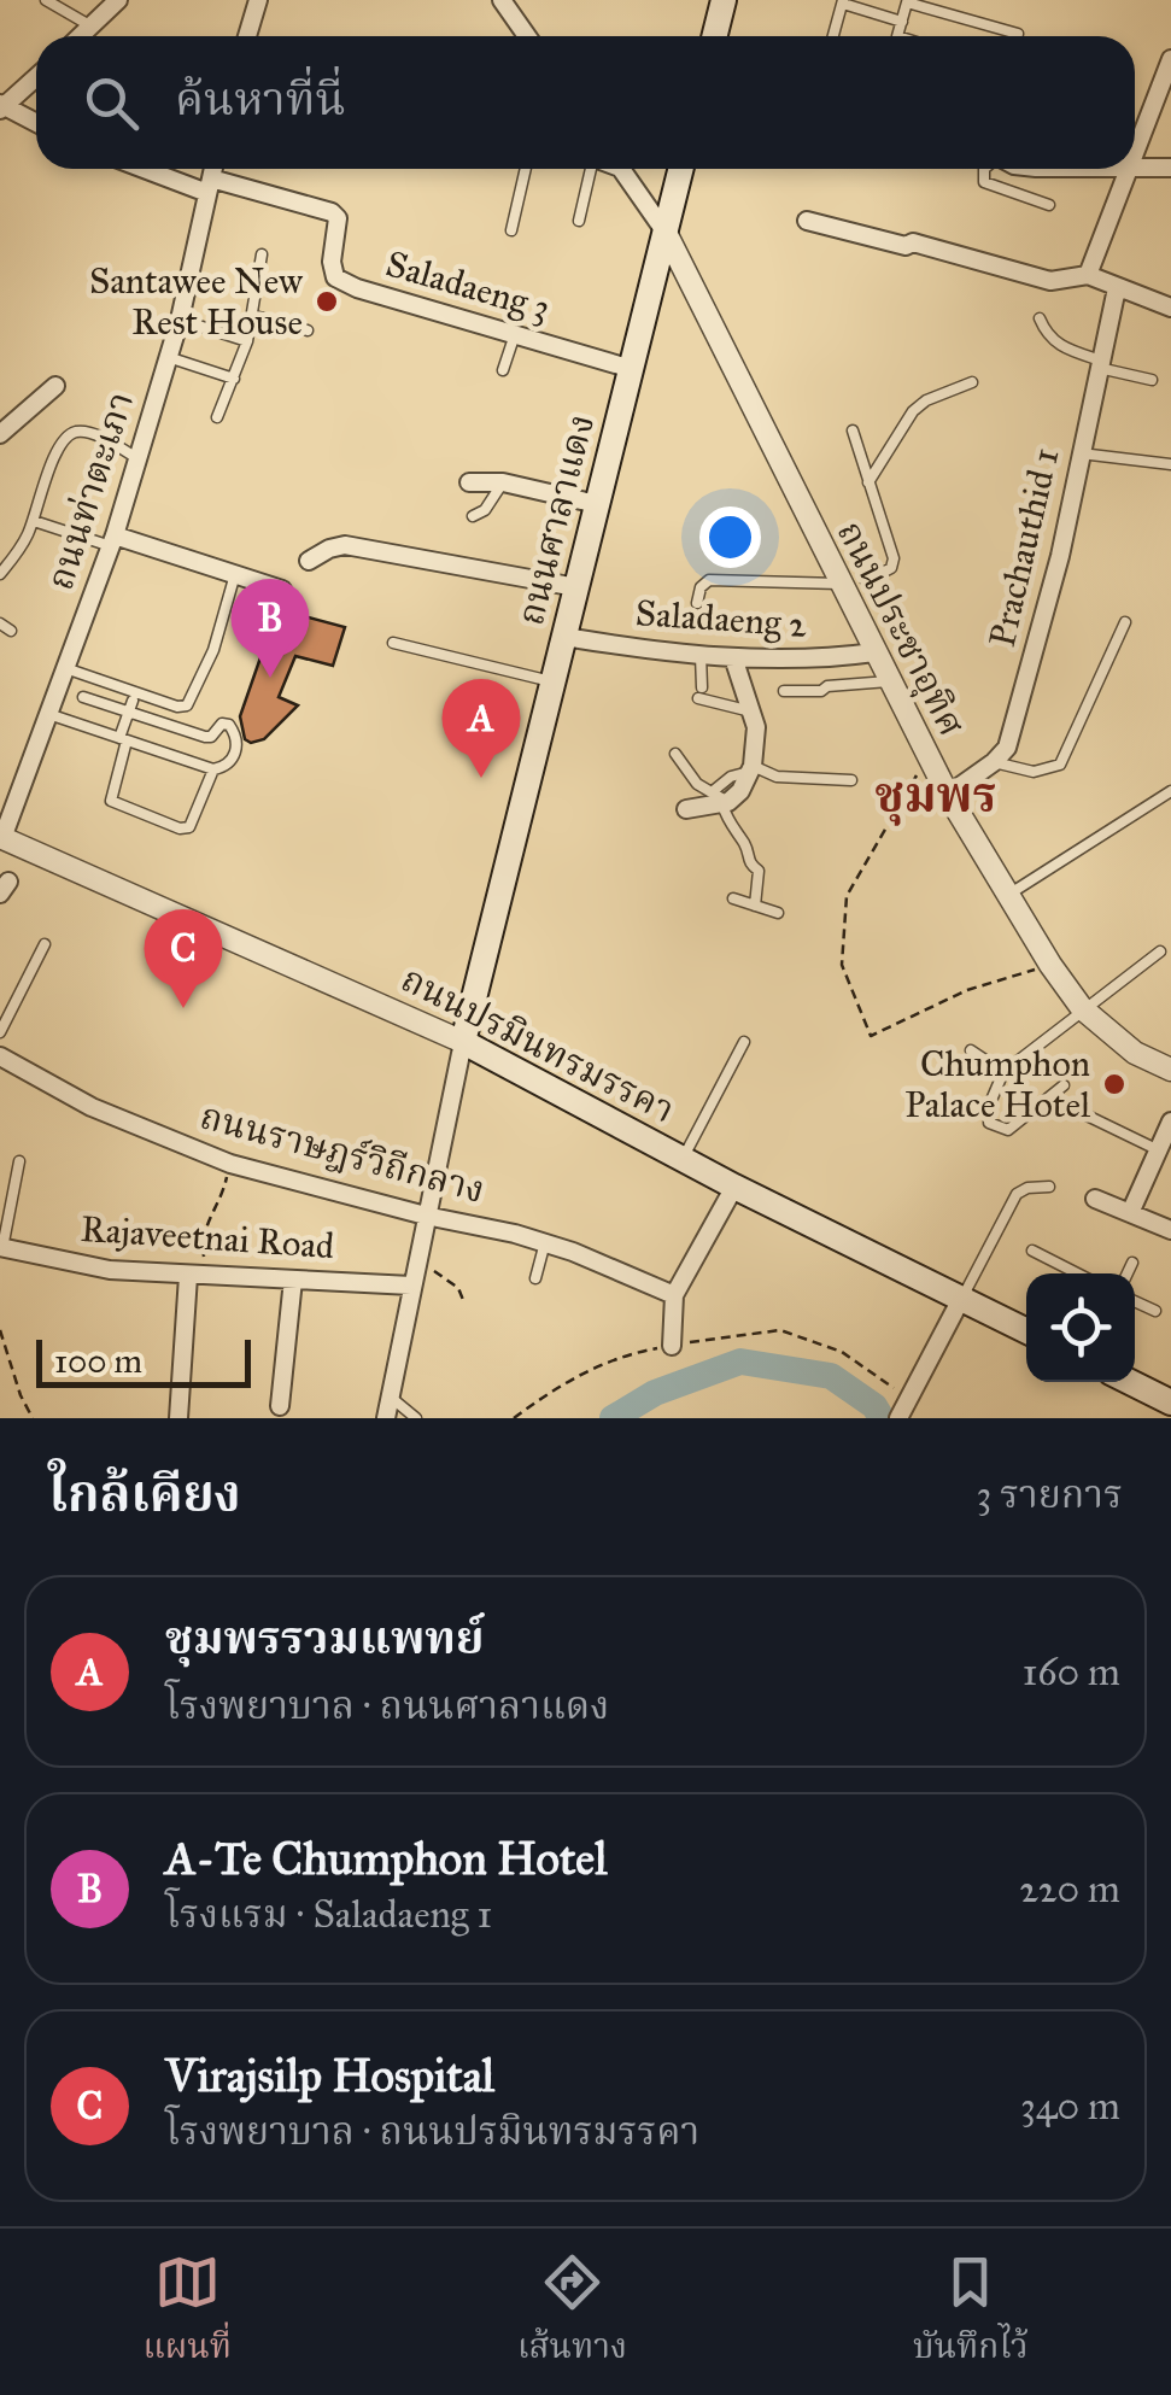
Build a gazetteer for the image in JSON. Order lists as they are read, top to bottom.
{
  "streets": {
    "main road": ["ถนนศาลาแดง", "ถนนปรมินทรมรรคา"],
    "street": [
      "Saladaeng 3",
      "ถนนท่าตะเภา",
      "Prachauthid 1",
      "Saladaeng 2",
      "ถนนประชาอุทิศ",
      "ถนนราษฎร์วิถีกลาง",
      "Rajaveetnai Road"
    ]
  },
  "crossings": [
    ["Saladaeng 3", "ถนนท่าตะเภา"],
    ["Saladaeng 3", "ถนนศาลาแดง"],
    ["ถนนท่าตะเภา", "ถนนปรมินทรมรรคา"],
    ["ถนนศาลาแดง", "Saladaeng 2"],
    ["ถนนศาลาแดง", "ถนนประชาอุทิศ"],
    ["ถนนศาลาแดง", "ถนนปรมินทรมรรคา"],
    ["Prachauthid 1", "ถนนประชาอุทิศ"],
    ["Saladaeng 2", "ถนนประชาอุทิศ"]
  ],
  "districts": ["ชุมพร"],
  "places": ["Santawee New Rest House", "Chumphon Palace Hotel"],
  "scale_bar": "100 m",
  "page": {
    "search": "ค้นหาที่นี่",
    "pins": ["B", "A", "C"],
    "scale": "100 m",
    "heading": ["ใกล้เคียง", "3 รายการ"],
    "list": [
      {
        "mark": "A",
        "name": "ชุมพรรวมแพทย์",
        "note": "โรงพยาบาล · ถนนศาลาแดง",
        "value": "160 m"
      },
      {
        "mark": "B",
        "name": "A-Te Chumphon Hotel",
        "note": "โรงแรม · Saladaeng 1",
        "value": "220 m"
      },
      {
        "mark": "C",
        "name": "Virajsilp Hospital",
        "note": "โรงพยาบาล · ถนนปรมินทรมรรคา",
        "value": "340 m"
      }
    ],
    "nav": ["แผนที่", "เส้นทาง", "บันทึกไว้"]
  }
}
